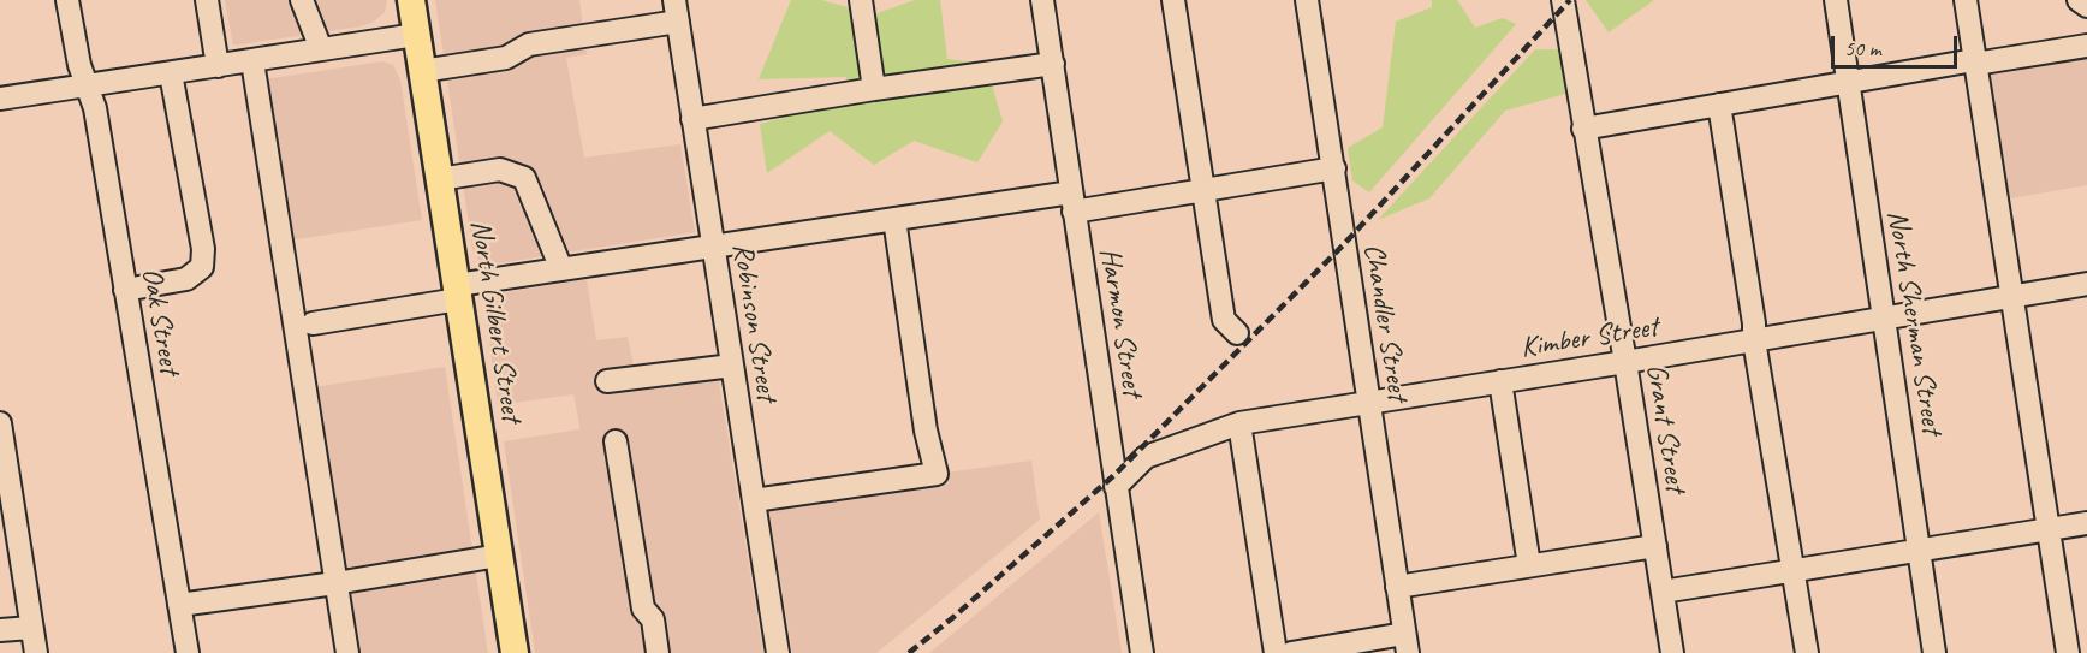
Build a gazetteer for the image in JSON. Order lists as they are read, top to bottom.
{
  "streets": {
    "main road": ["North Gilbert Street"],
    "street": [
      "Oak Street",
      "Robinson Street",
      "Harmon Street",
      "Chandler Street",
      "North Sherman Street",
      "Kimber Street",
      "Grant Street"
    ]
  },
  "crossings": [
    ["Harmon Street", "Kimber Street"],
    ["Chandler Street", "Kimber Street"],
    ["North Sherman Street", "Kimber Street"],
    ["Kimber Street", "Grant Street"]
  ],
  "scale_bar": "50 m"
}
